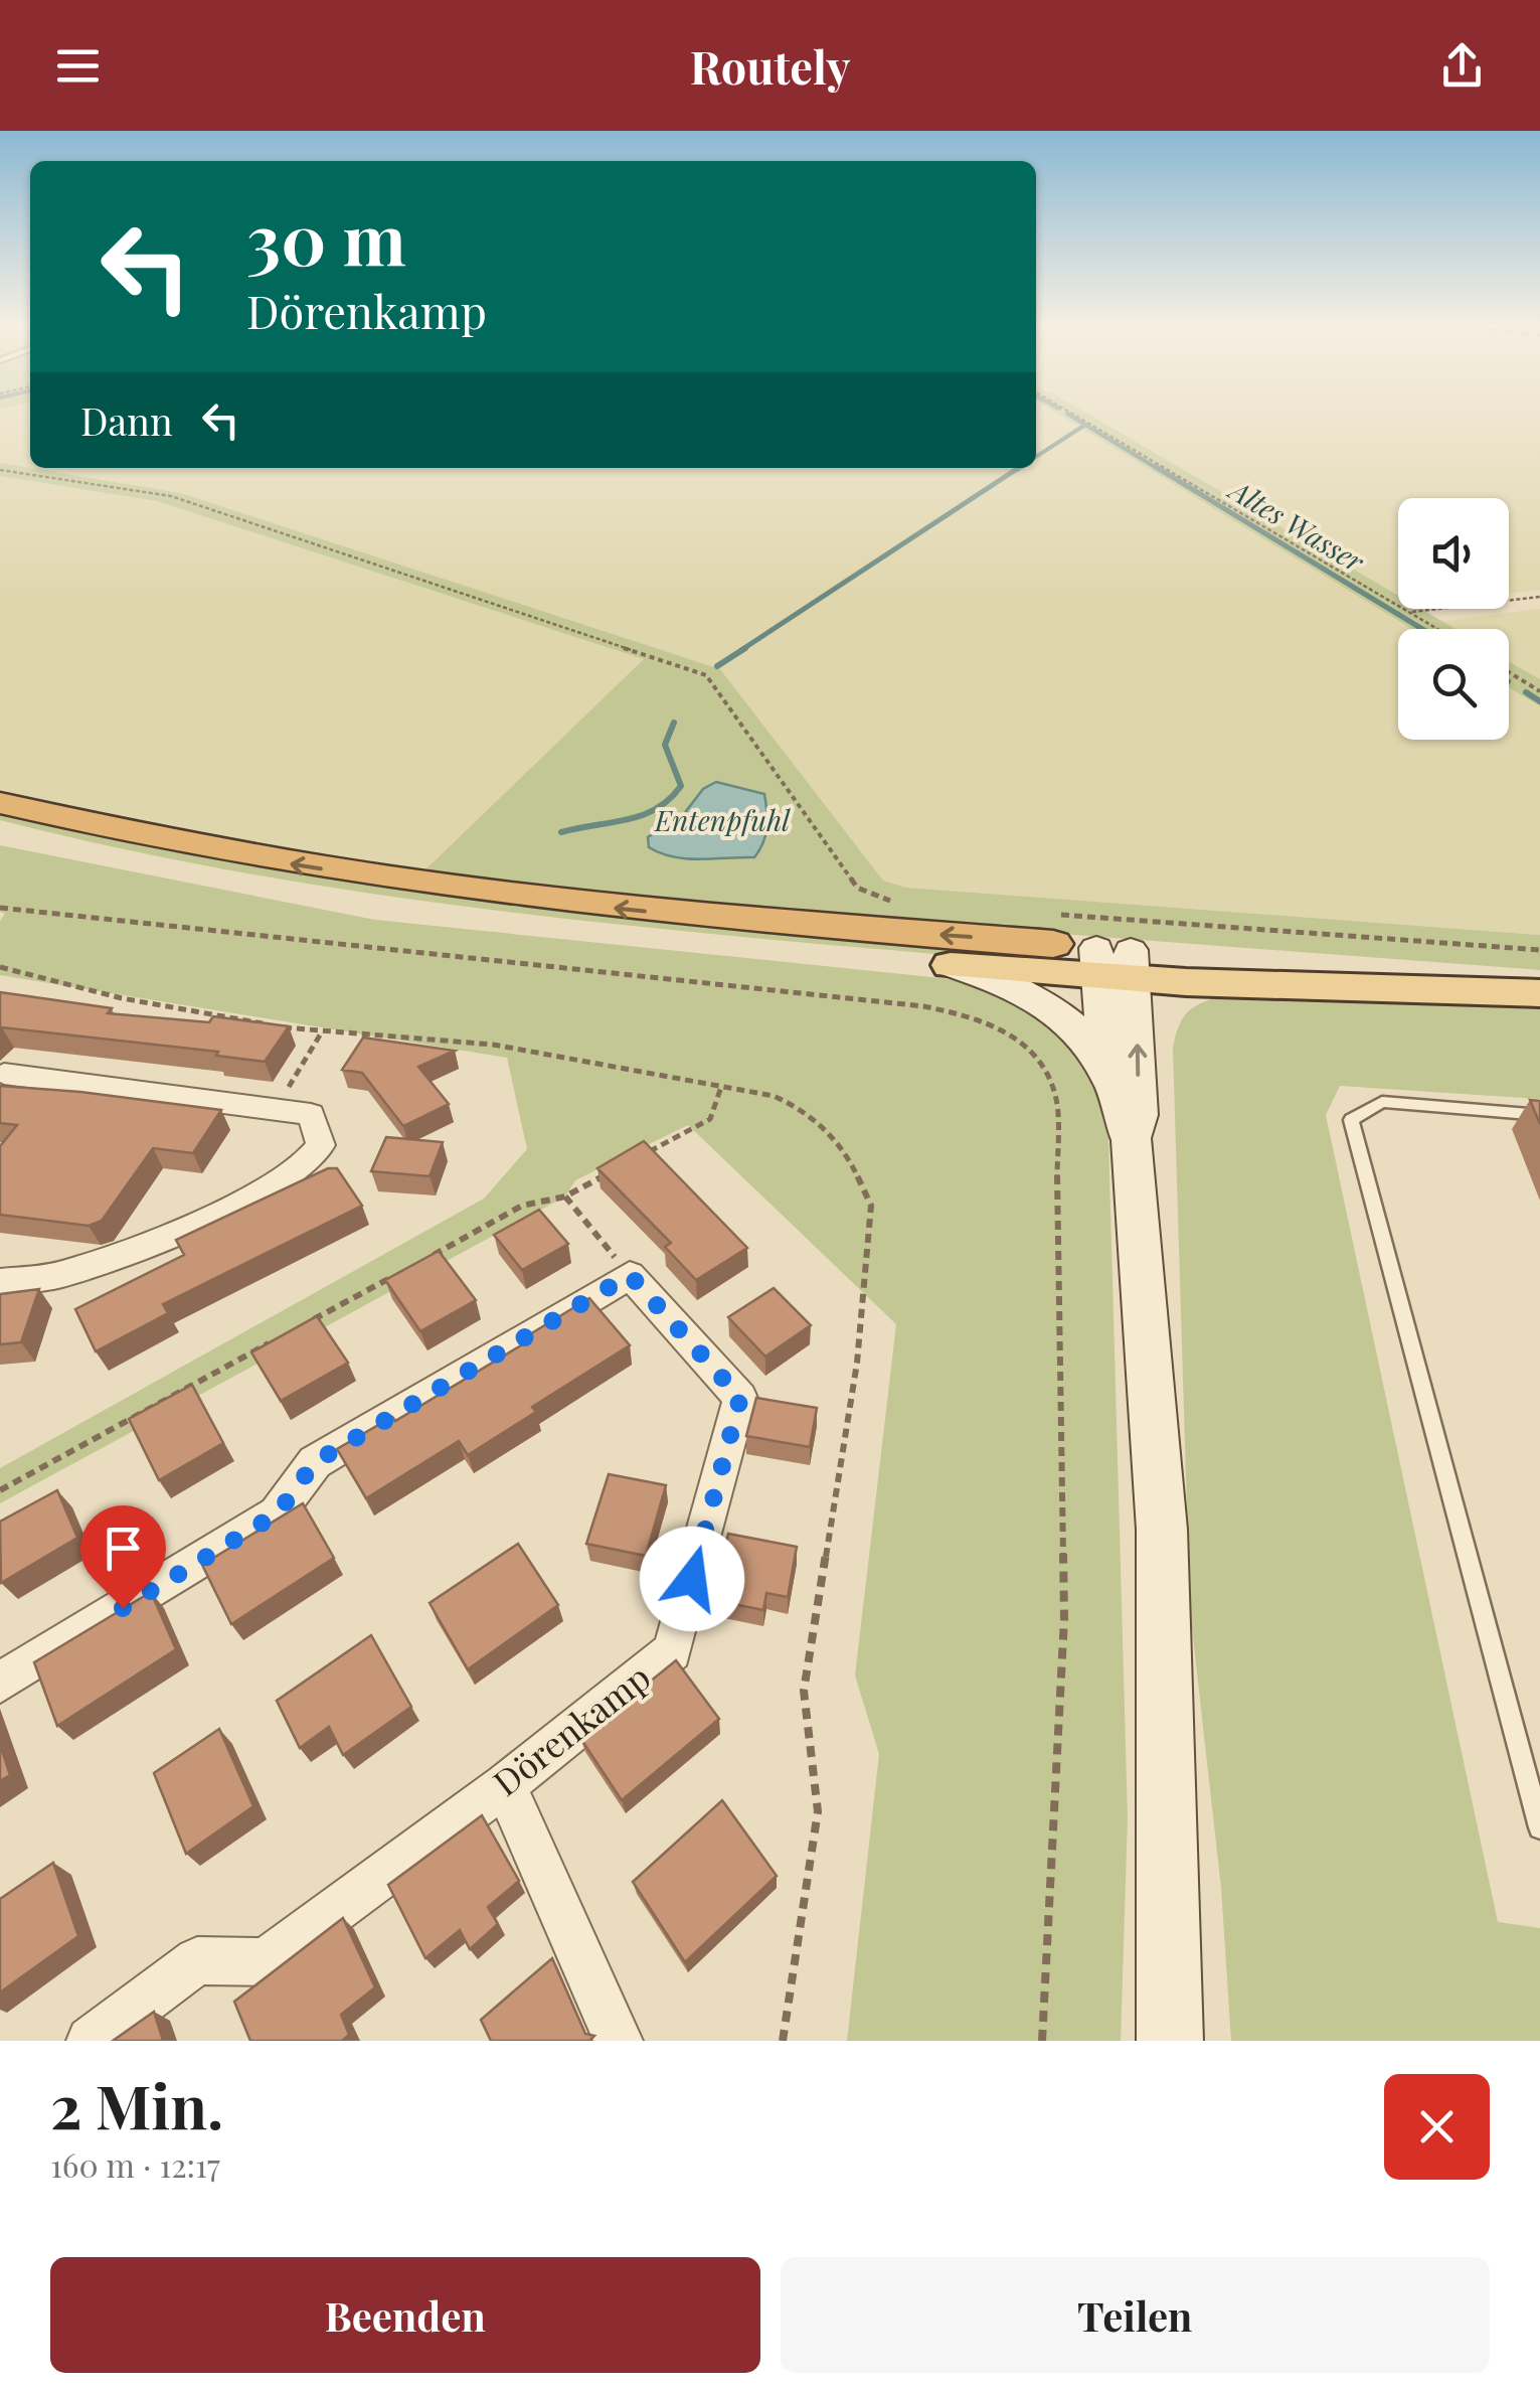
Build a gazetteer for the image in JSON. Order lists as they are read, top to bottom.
{
  "streets": {
    "street": ["Dörenkamp"]
  },
  "water": ["Altes Wasser", "Entenpfuhl"],
  "page": {
    "header": "Routely",
    "turn": ["30 m", "Dörenkamp"],
    "then": "Dann",
    "heading": ["2 Min.", "160 m · 12:17"],
    "buttons": ["Beenden", "Teilen"]
  }
}
